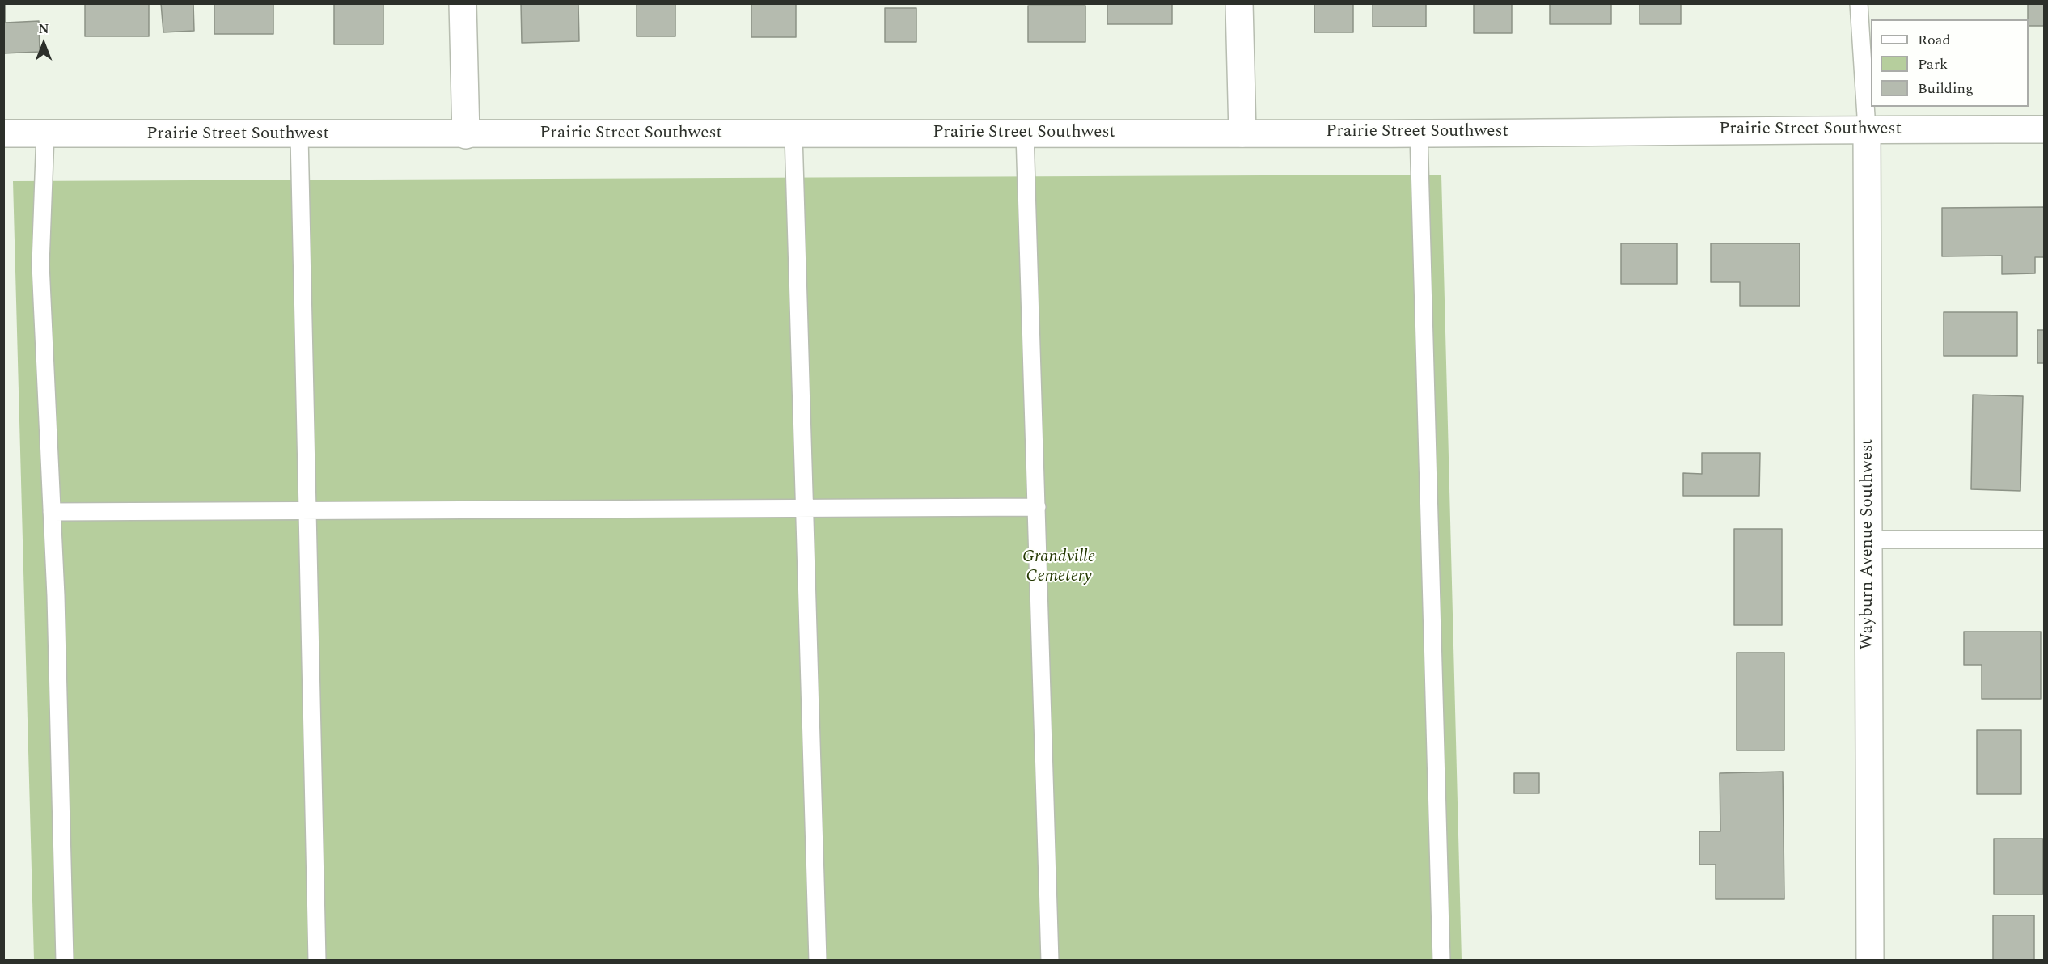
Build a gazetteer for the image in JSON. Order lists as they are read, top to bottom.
{
  "streets": {
    "street": ["Prairie Street Southwest", "Wayburn Avenue Southwest"]
  },
  "crossings": [
    ["Prairie Street Southwest", "Wayburn Avenue Southwest"]
  ],
  "parks": ["Grandville Cemetery"],
  "legend": ["Road", "Park", "Building"],
  "north": "top"
}
